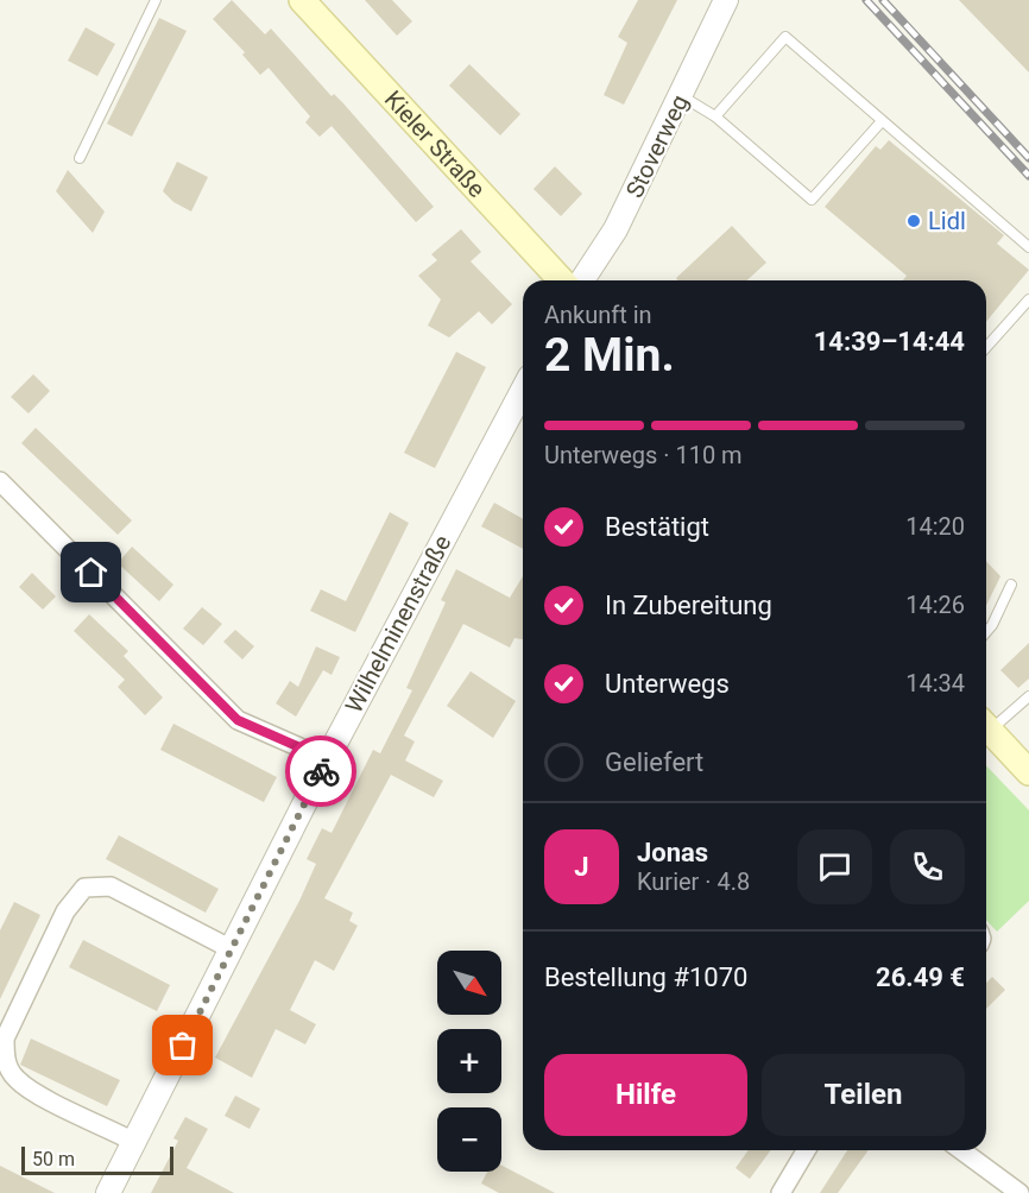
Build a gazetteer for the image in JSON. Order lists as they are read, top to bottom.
{
  "streets": {
    "main road": ["Kieler Straße"],
    "street": ["Stoverweg", "Wilhelminenstraße"]
  },
  "places": ["Lidl"],
  "scale_bar": "50 m",
  "north": "bottom right",
  "page": {
    "heading": ["2 Min.", "Ankunft in", "14:39–14:44"],
    "panel": [
      "Jonas",
      "Kurier · 4.8",
      "Bestellung #1070",
      "26.49 €"
    ],
    "bar": "Unterwegs · 110 m",
    "list": [
      ["Bestätigt", "14:20"],
      ["In Zubereitung", "14:26"],
      ["Unterwegs", "14:34"],
      "Geliefert"
    ],
    "round": "J",
    "map_buttons": ["+", "−"],
    "buttons": ["Hilfe", "Teilen"],
    "scale": "50 m"
  }
}
